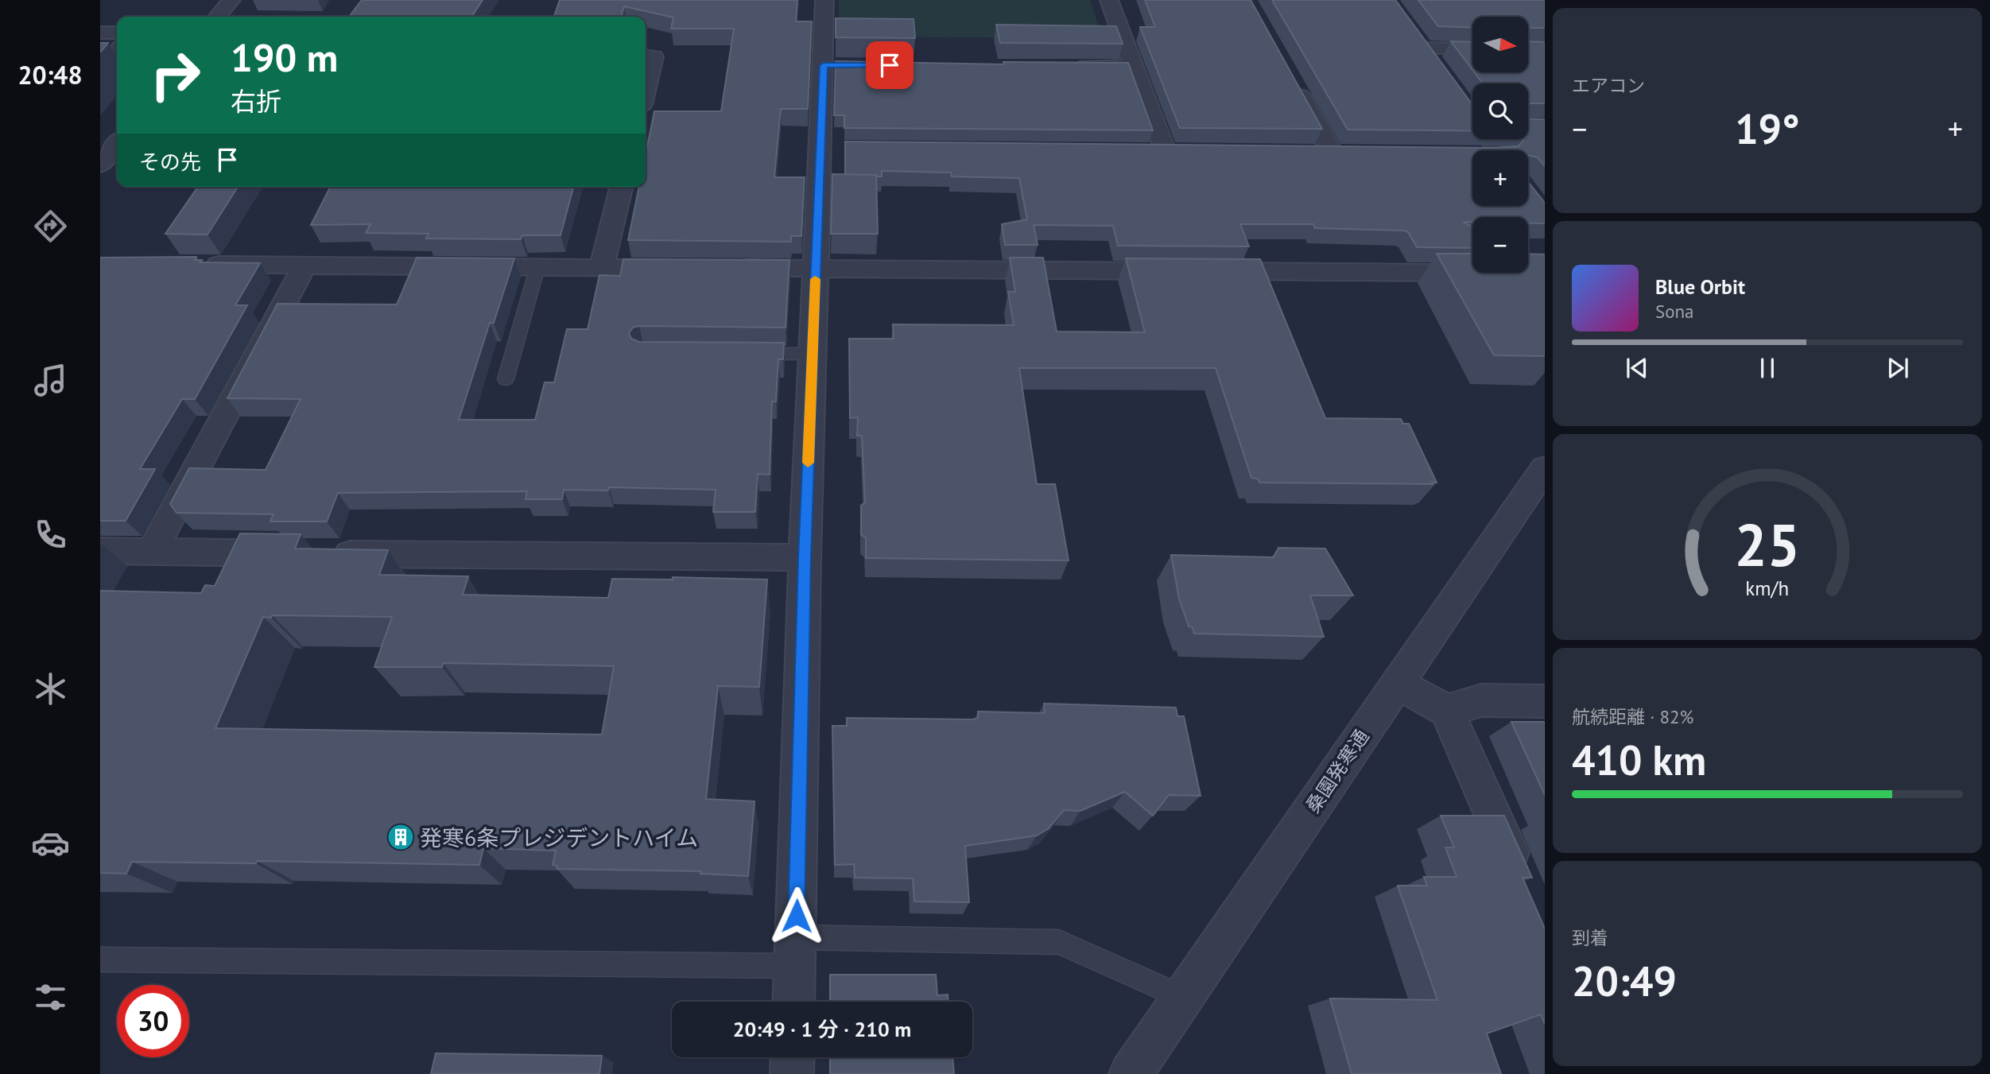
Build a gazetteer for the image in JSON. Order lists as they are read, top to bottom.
{
  "streets": {
    "street": ["桑園発寒通"]
  },
  "places": {
    "building": ["発寒6条プレジデントハイム"]
  },
  "north": "right",
  "page": {
    "tabs": "20:48",
    "tile": [
      "エアコン",
      ["航続距離 · 82%", "410 km"],
      ["到着", "20:49"]
    ],
    "map_buttons": ["+", "−"],
    "turn": ["190 m", "右折"],
    "heat": ["−", "19°", "+"],
    "then": "その先",
    "song": ["Blue Orbit", "Sona"],
    "limit": "30",
    "trip": "20:49 · 1 分 · 210 m",
    "gauge": ["25", "km/h"]
  }
}
